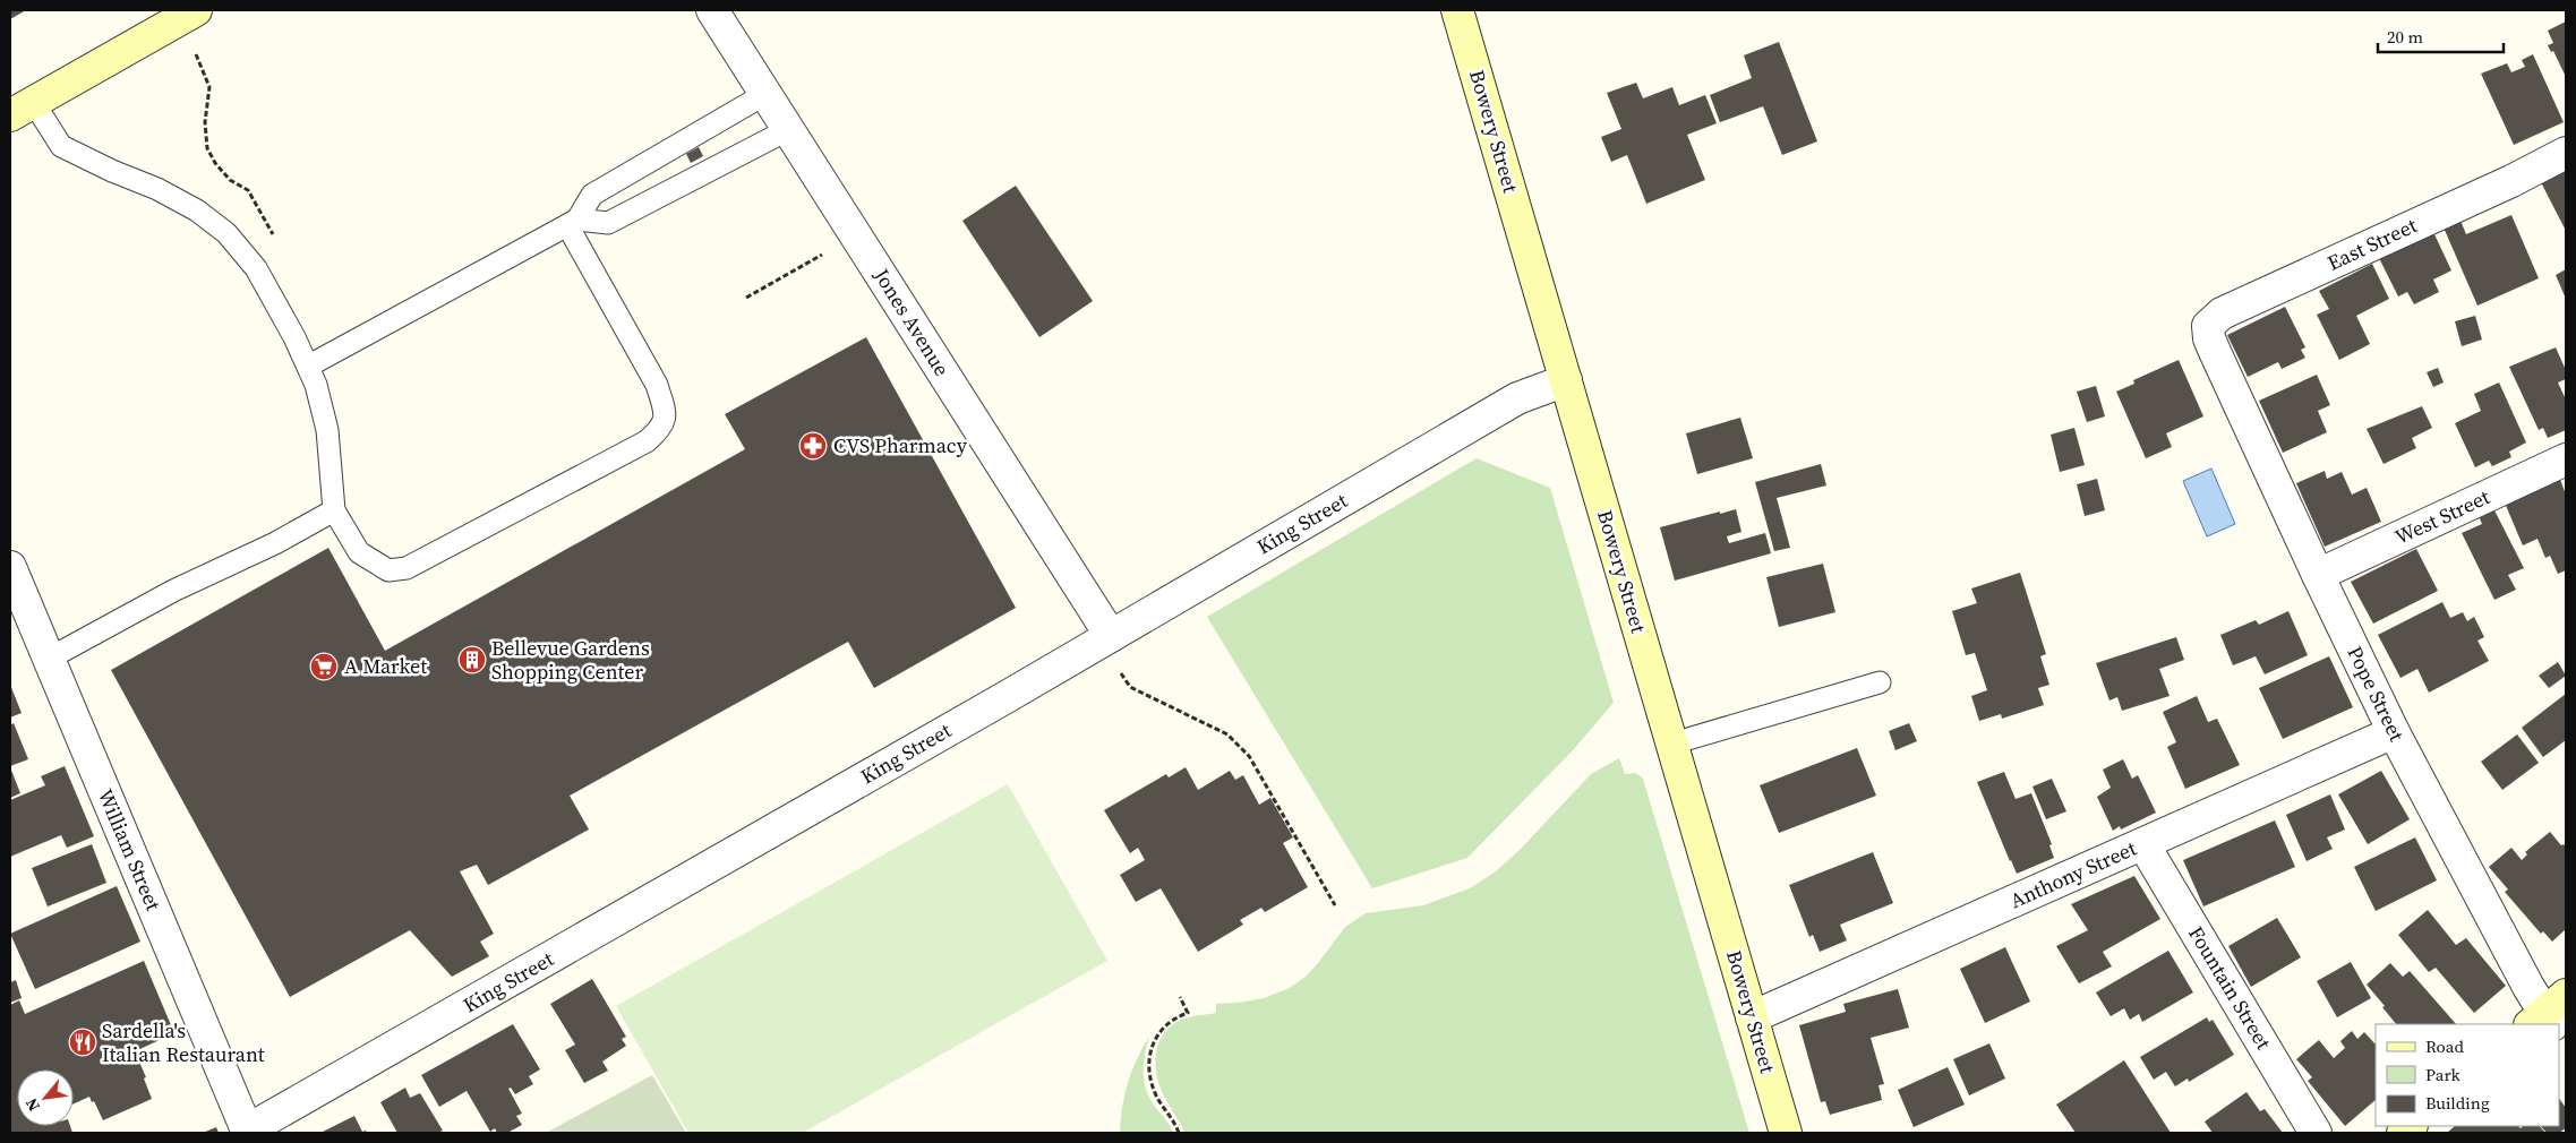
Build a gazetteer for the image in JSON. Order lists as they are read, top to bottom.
{
  "streets": {
    "street": [
      "Bowery Street",
      "East Street",
      "Jones Avenue",
      "West Street",
      "King Street",
      "Pope Street",
      "William Street",
      "Anthony Street",
      "Fountain Street"
    ]
  },
  "crossings": [
    ["Bowery Street", "King Street"],
    ["Bowery Street", "Anthony Street"],
    ["East Street", "Pope Street"],
    ["Jones Avenue", "King Street"],
    ["West Street", "Pope Street"],
    ["King Street", "William Street"],
    ["Pope Street", "Anthony Street"],
    ["Anthony Street", "Fountain Street"]
  ],
  "places": {
    "pharmacy": ["CVS Pharmacy"],
    "building": ["Bellevue Gardens Shopping Center"],
    "supermarket": ["A Market"],
    "restaurant": ["Sardella's Italian Restaurant"]
  },
  "legend": ["Road", "Park", "Building"],
  "scale_bar": "20 m",
  "north": "bottom left"
}
